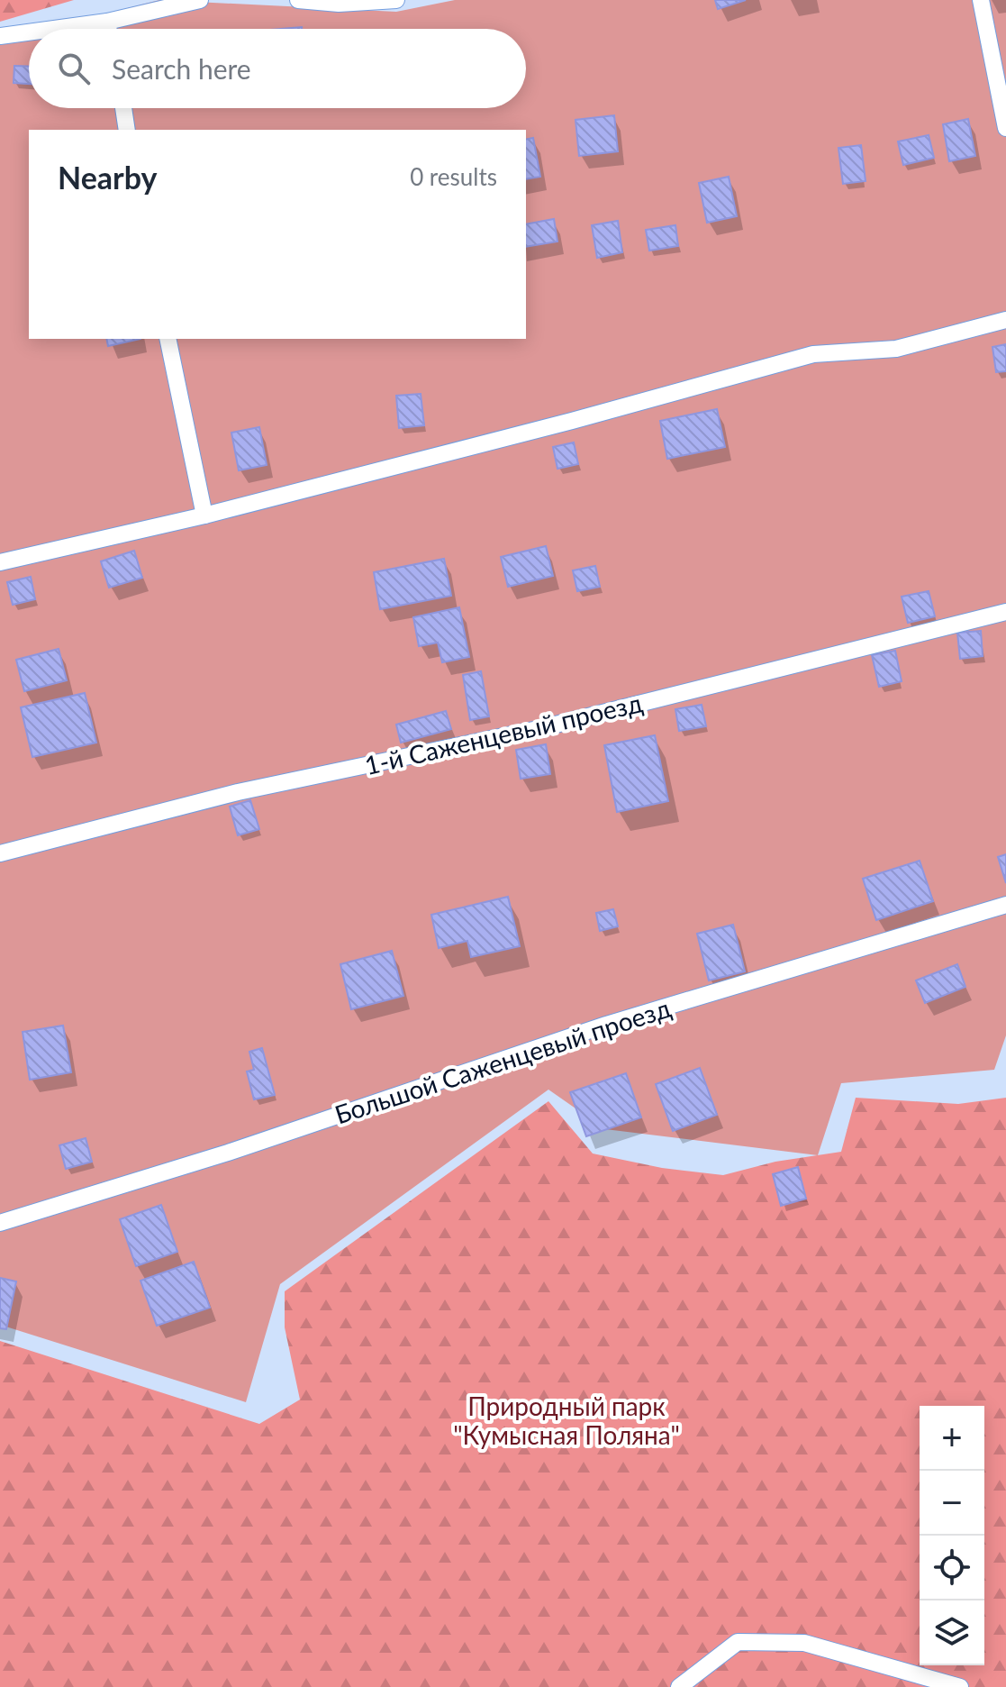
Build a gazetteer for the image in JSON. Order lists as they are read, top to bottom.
{
  "streets": {
    "lane": ["1-й Саженцевый проезд", "Большой Саженцевый проезд"]
  },
  "parks": ["Природный парк \"Кумысная Поляна\""],
  "page": {
    "search": "Search here",
    "heading": ["Nearby", "0 results"],
    "map_buttons": ["+", "−"]
  }
}
